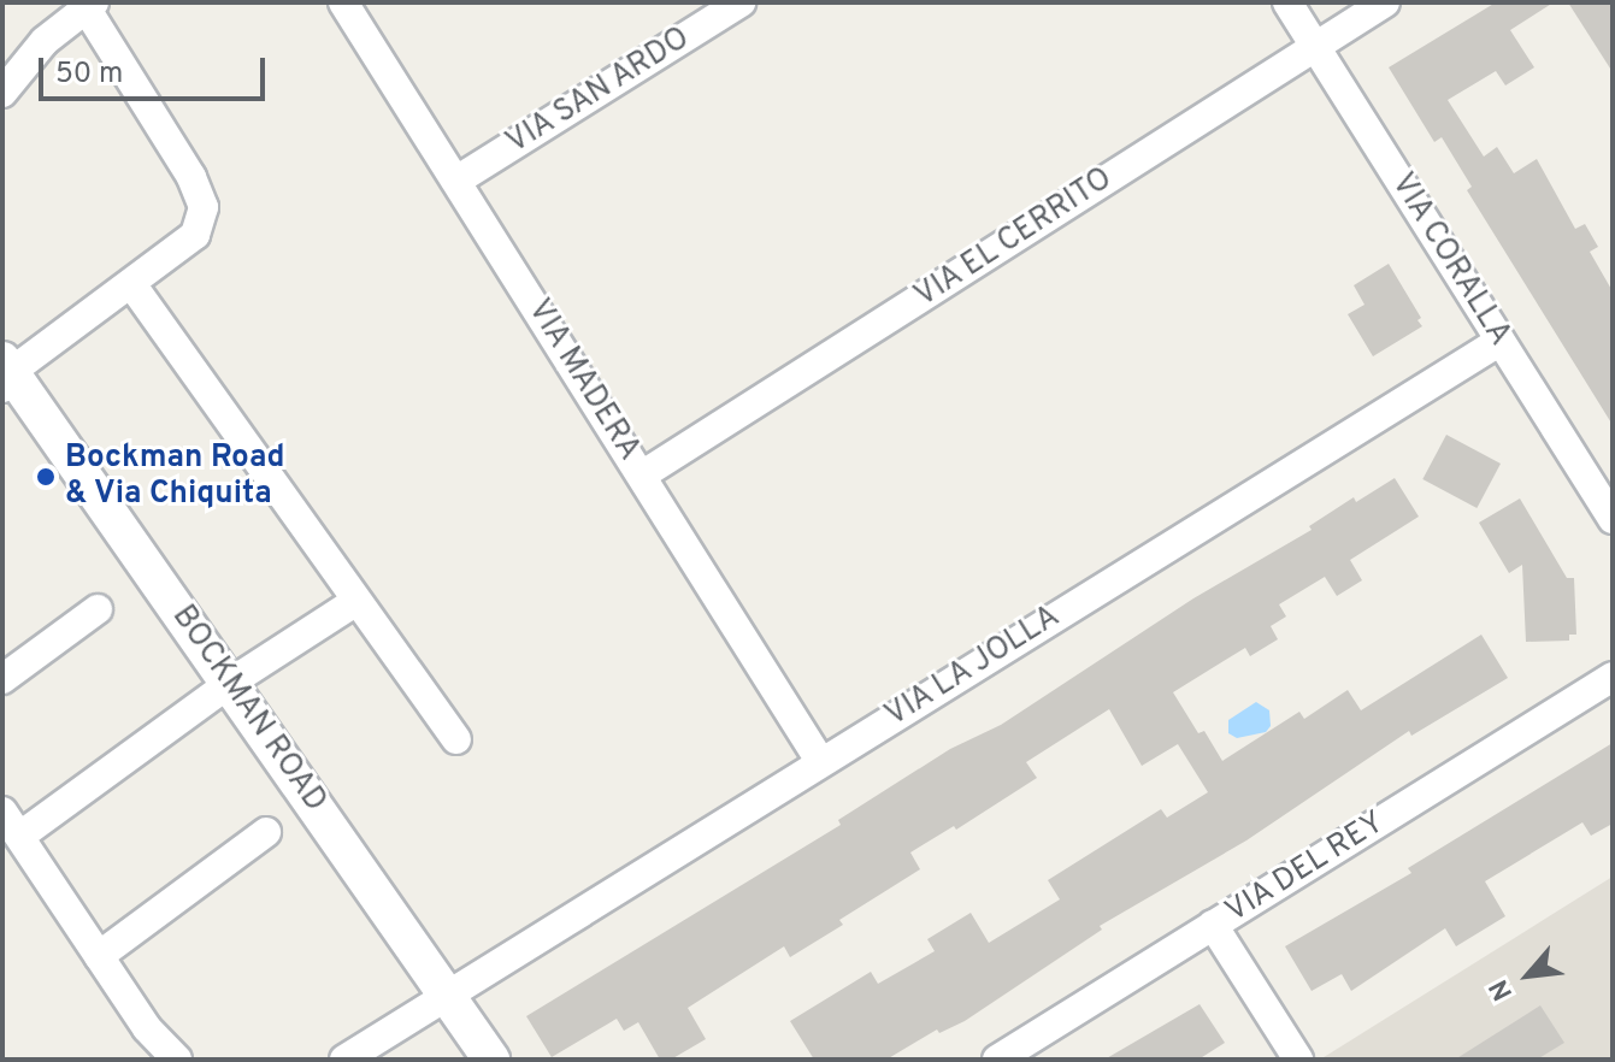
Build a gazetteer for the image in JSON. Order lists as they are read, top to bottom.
{
  "streets": {
    "street": [
      "VIA SAN ARDO",
      "VIA EL CERRITO",
      "VIA CORALLA",
      "VIA MADERA",
      "VIA LA JOLLA",
      "BOCKMAN ROAD",
      "VIA DEL REY"
    ]
  },
  "crossings": [
    ["VIA SAN ARDO", "VIA MADERA"],
    ["VIA EL CERRITO", "VIA CORALLA"],
    ["VIA EL CERRITO", "VIA MADERA"],
    ["VIA CORALLA", "VIA LA JOLLA"],
    ["VIA MADERA", "VIA LA JOLLA"],
    ["VIA LA JOLLA", "BOCKMAN ROAD"]
  ],
  "places": ["Bockman Road & Via Chiquita"],
  "scale_bar": "50 m",
  "north": "bottom left"
}
